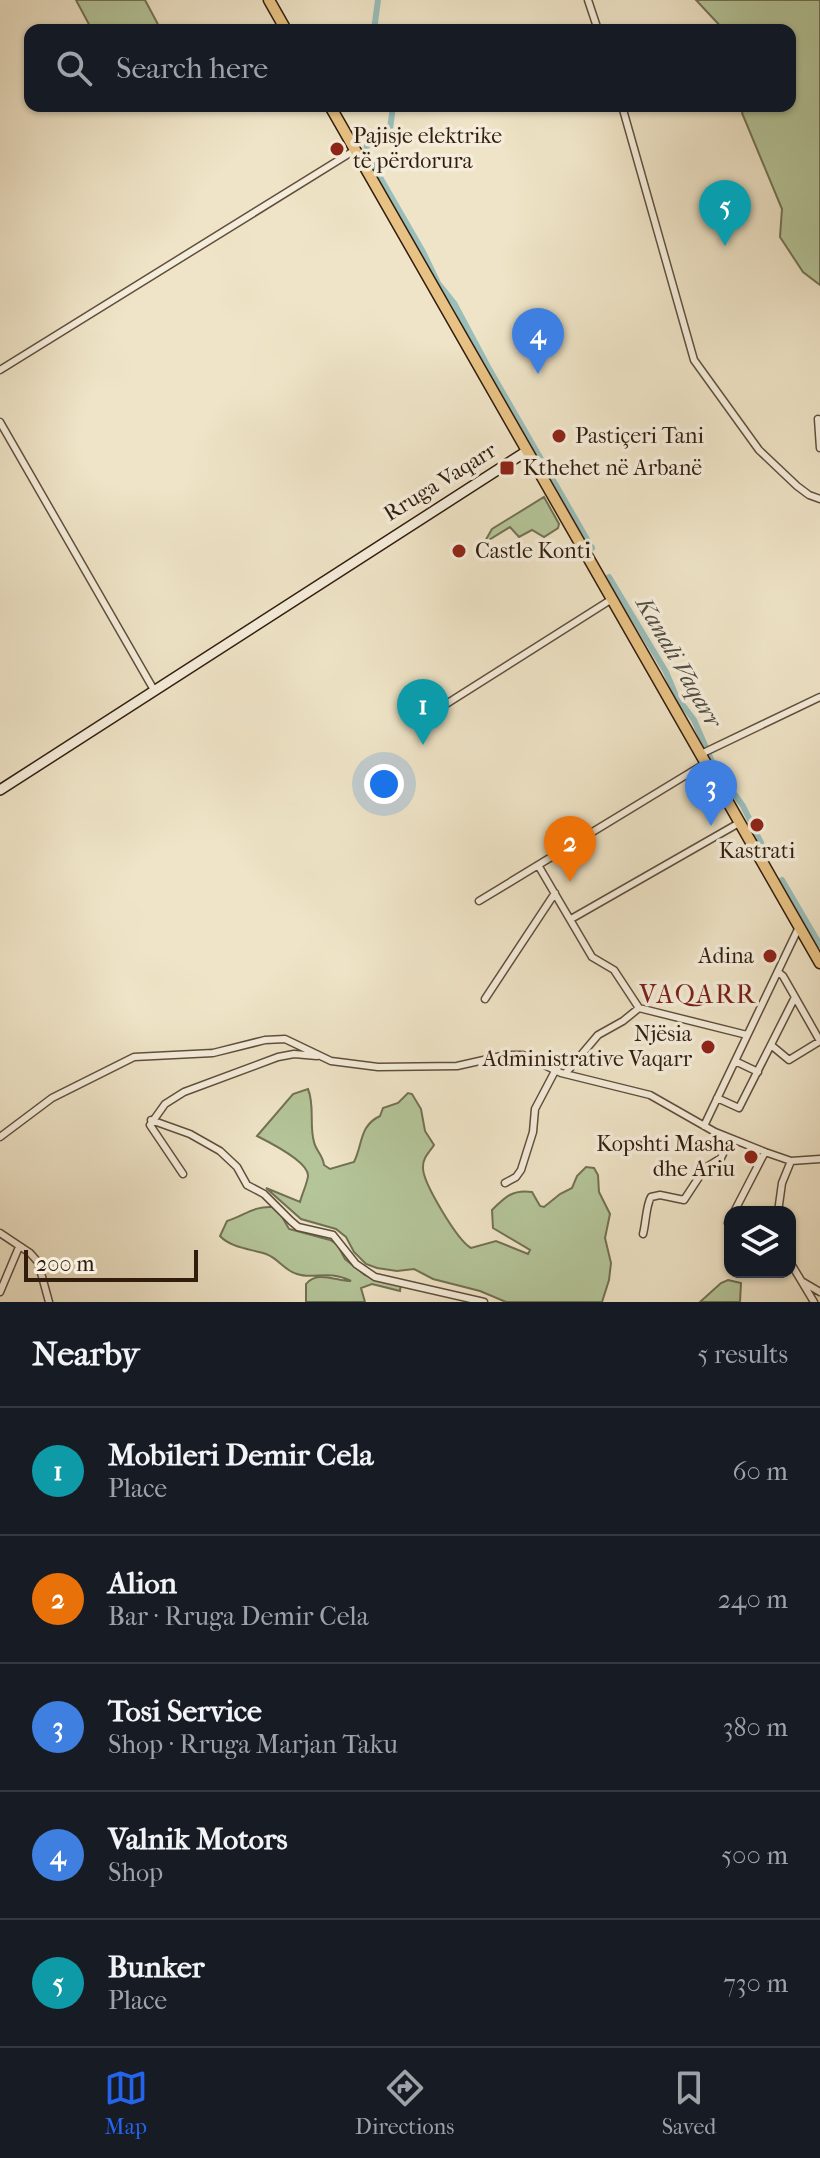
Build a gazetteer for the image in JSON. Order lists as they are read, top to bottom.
{
  "streets": {
    "main road": ["Rruga Vaqarr"]
  },
  "districts": ["VAQARR"],
  "water": ["Kanali Vaqarr"],
  "places": {
    "other": [
      "Pajisje elektrike të përdorura",
      "Pastiçeri Tani",
      "Castle Konti",
      "Kastrati",
      "Adina",
      "Njësia Administrative Vaqarr",
      "Kopshti Masha dhe Ariu"
    ],
    "transit": ["Kthehet në Arbanë"]
  },
  "scale_bar": "200 m",
  "page": {
    "search": "Search here",
    "pins": [
      "5",
      "4",
      "1",
      "3",
      "2"
    ],
    "scale": "200 m",
    "heading": ["Nearby", "5 results"],
    "list": [
      {
        "mark": "1",
        "name": "Mobileri Demir Cela",
        "note": "Place",
        "value": "60 m"
      },
      {
        "mark": "2",
        "name": "Alion",
        "note": "Bar · Rruga Demir Cela",
        "value": "240 m"
      },
      {
        "mark": "3",
        "name": "Tosi Service",
        "note": "Shop · Rruga Marjan Taku",
        "value": "380 m"
      },
      {
        "mark": "4",
        "name": "Valnik Motors",
        "note": "Shop",
        "value": "500 m"
      },
      {
        "mark": "5",
        "name": "Bunker",
        "note": "Place",
        "value": "730 m"
      }
    ],
    "nav": ["Map", "Directions", "Saved"]
  }
}
